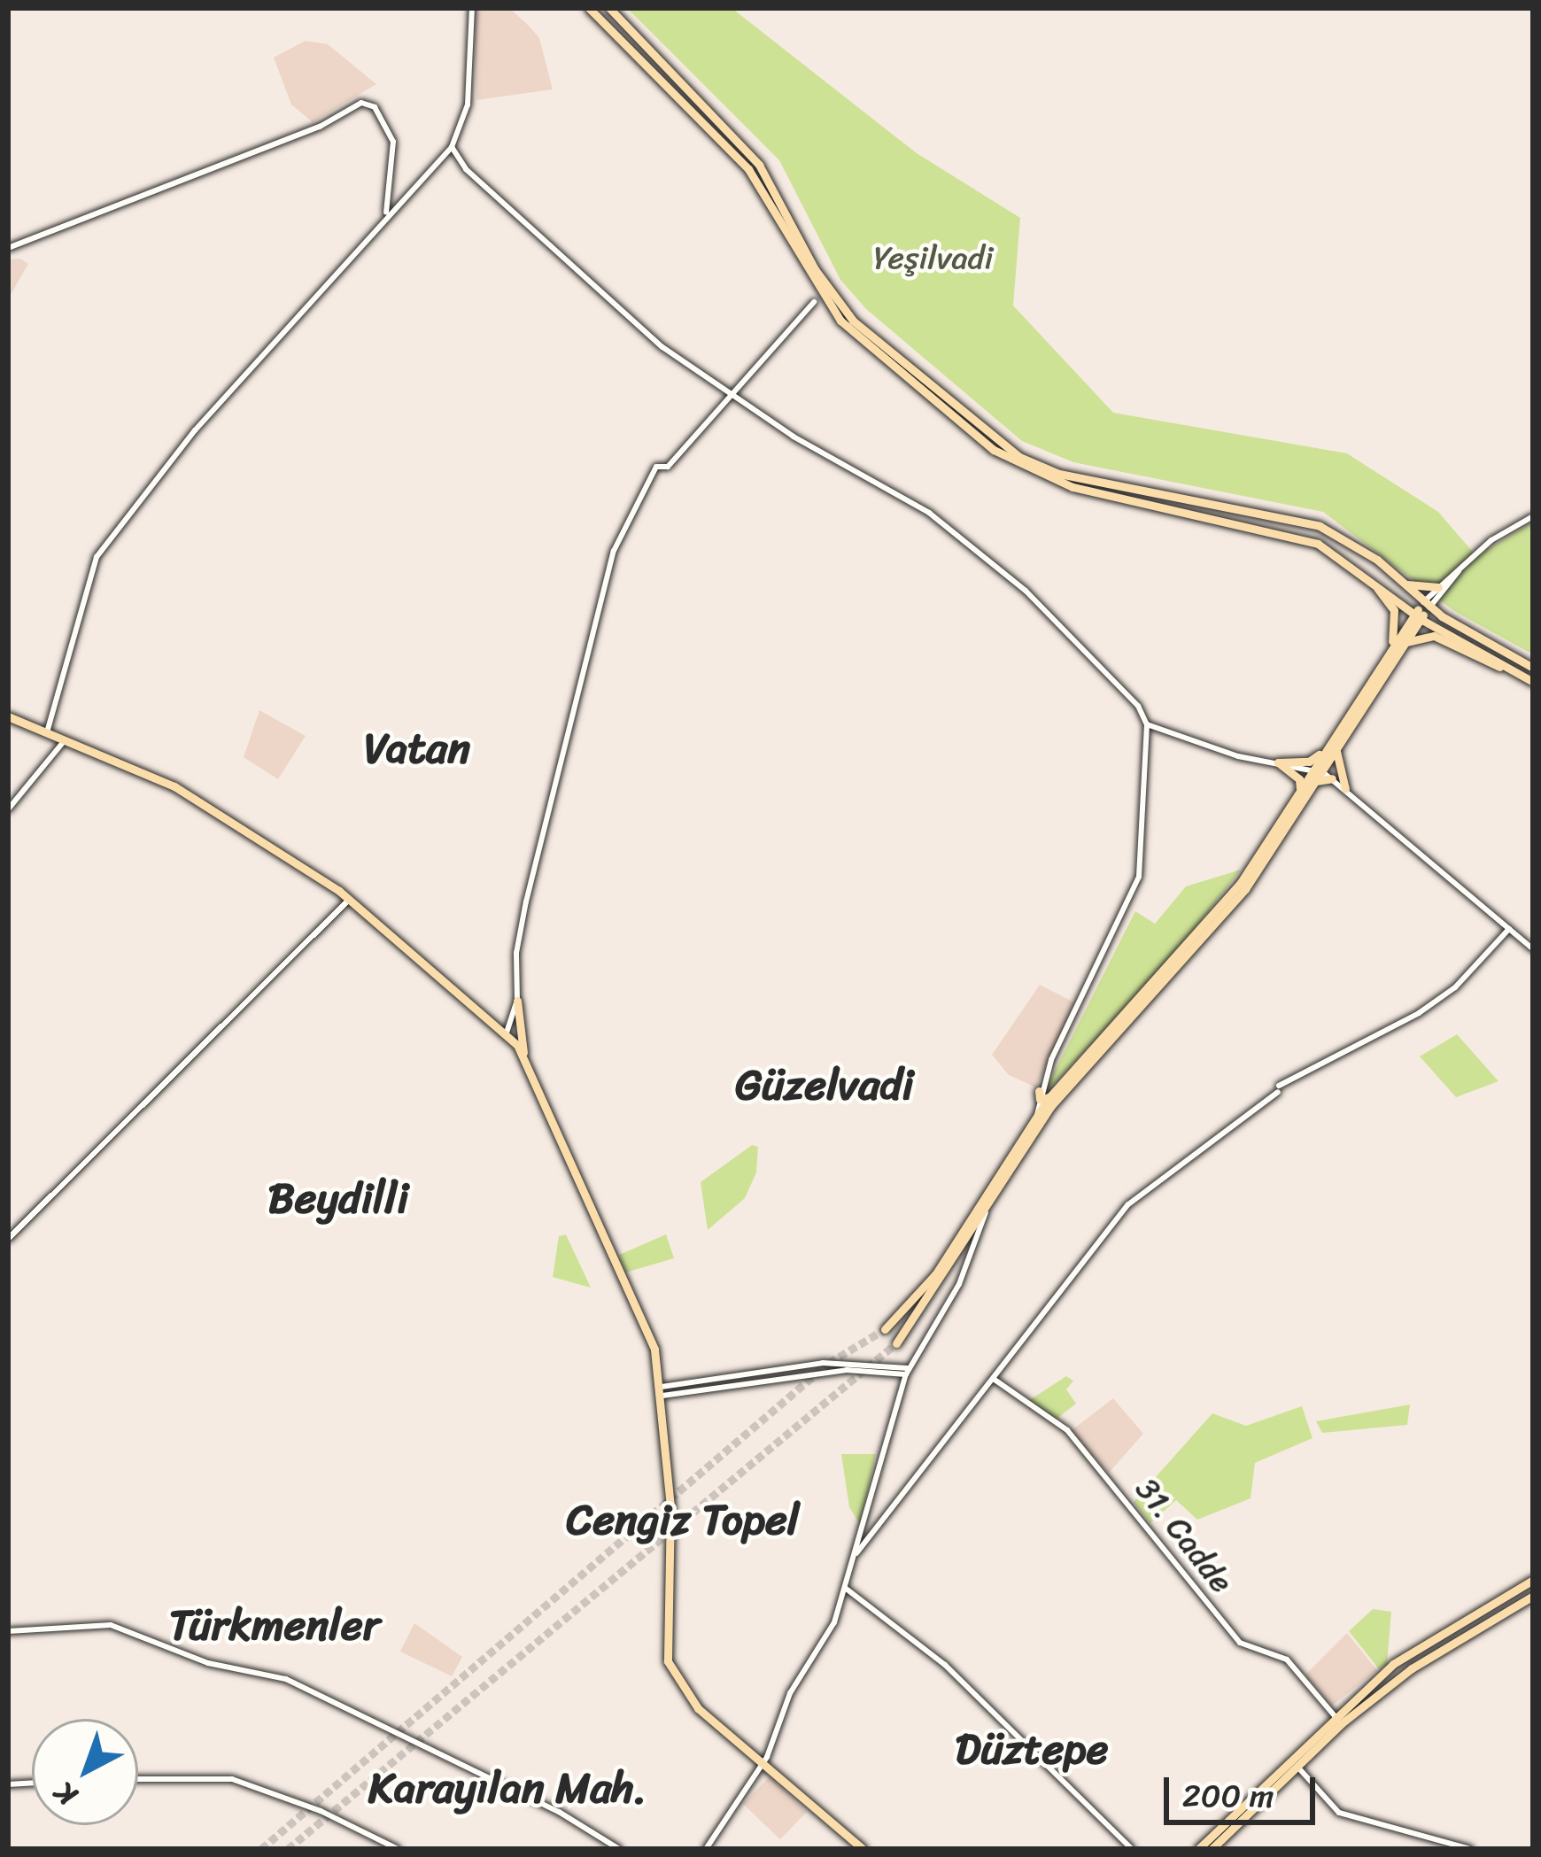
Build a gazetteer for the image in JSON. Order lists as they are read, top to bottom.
{
  "streets": {
    "street": ["31. Cadde"]
  },
  "districts": [
    "Vatan",
    "Güzelvadi",
    "Beydilli",
    "Cengiz Topel",
    "Türkmenler",
    "Düztepe",
    "Karayılan Mah."
  ],
  "parks": ["Yeşilvadi"],
  "scale_bar": "200 m",
  "north": "bottom left"
}
